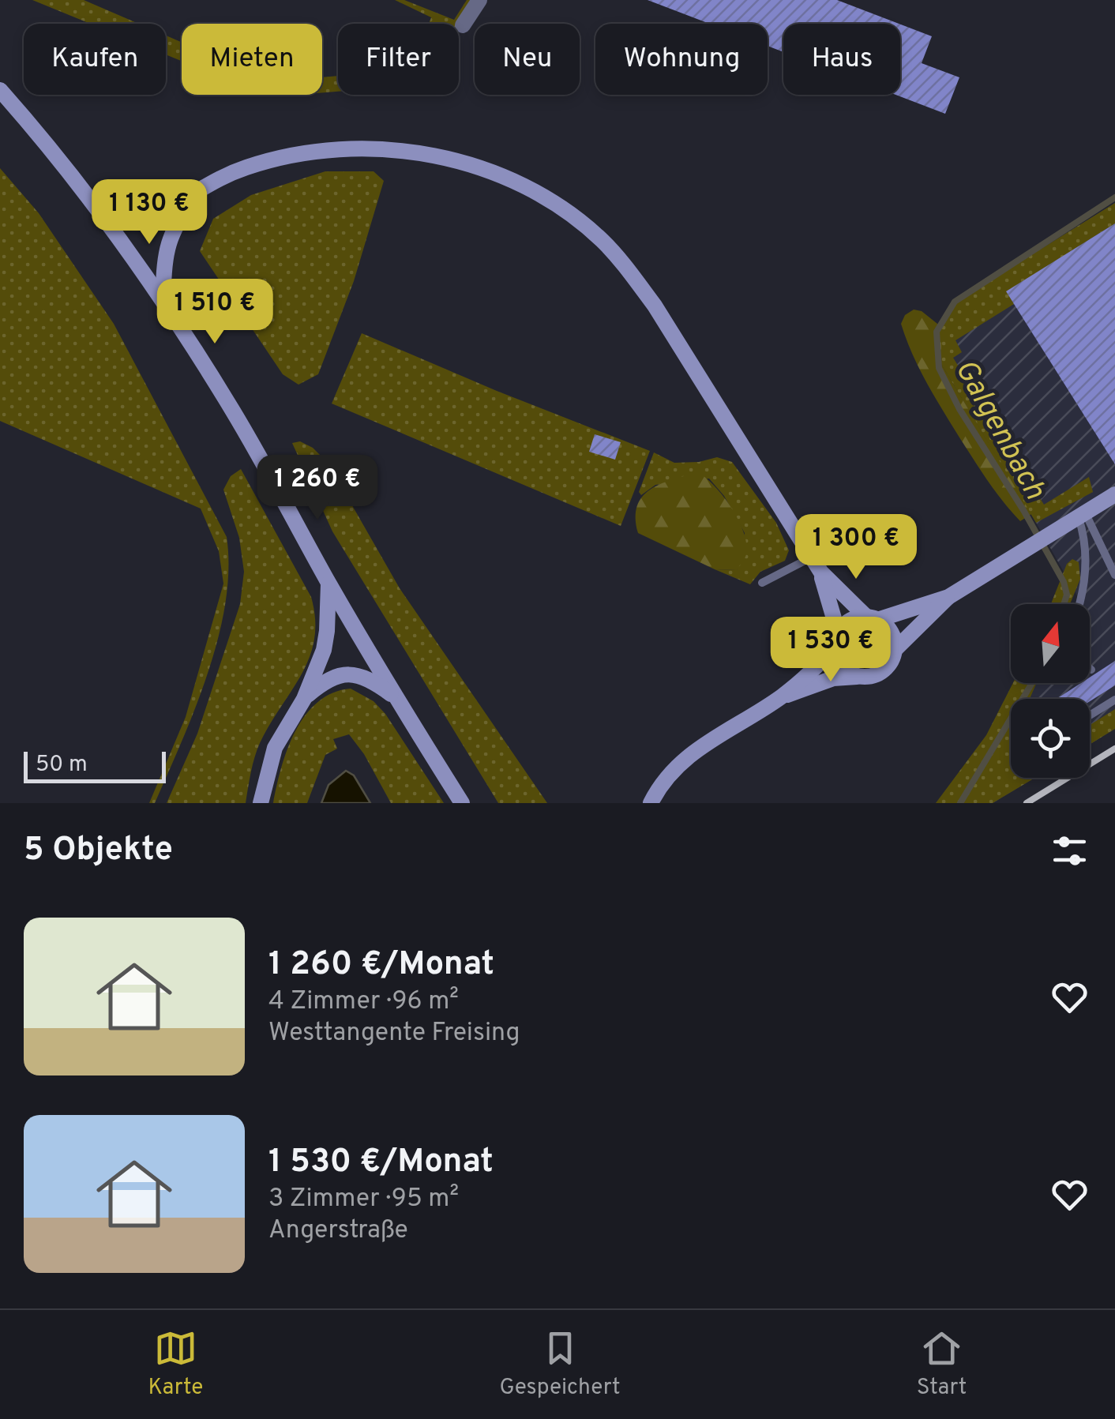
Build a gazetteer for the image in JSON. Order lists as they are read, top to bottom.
{
  "water": ["Galgenbach"],
  "scale_bar": "50 m",
  "north": "top",
  "page": {
    "chip": [
      "Kaufen",
      "Mieten",
      "Filter",
      "Neu",
      "Wohnung",
      "Haus"
    ],
    "price": [
      "1 130 €",
      "1 510 €",
      "1 260 €",
      "1 300 €",
      "1 530 €"
    ],
    "scale": "50 m",
    "heading": "5 Objekte",
    "list": [
      {
        "name": "1 260 €/Monat",
        "note": "4 Zimmer · 96 m² · Westtangente Freising"
      },
      {
        "name": "1 530 €/Monat",
        "note": "3 Zimmer · 95 m² · Angerstraße"
      }
    ],
    "tabs": ["Karte", "Gespeichert", "Start"]
  }
}
